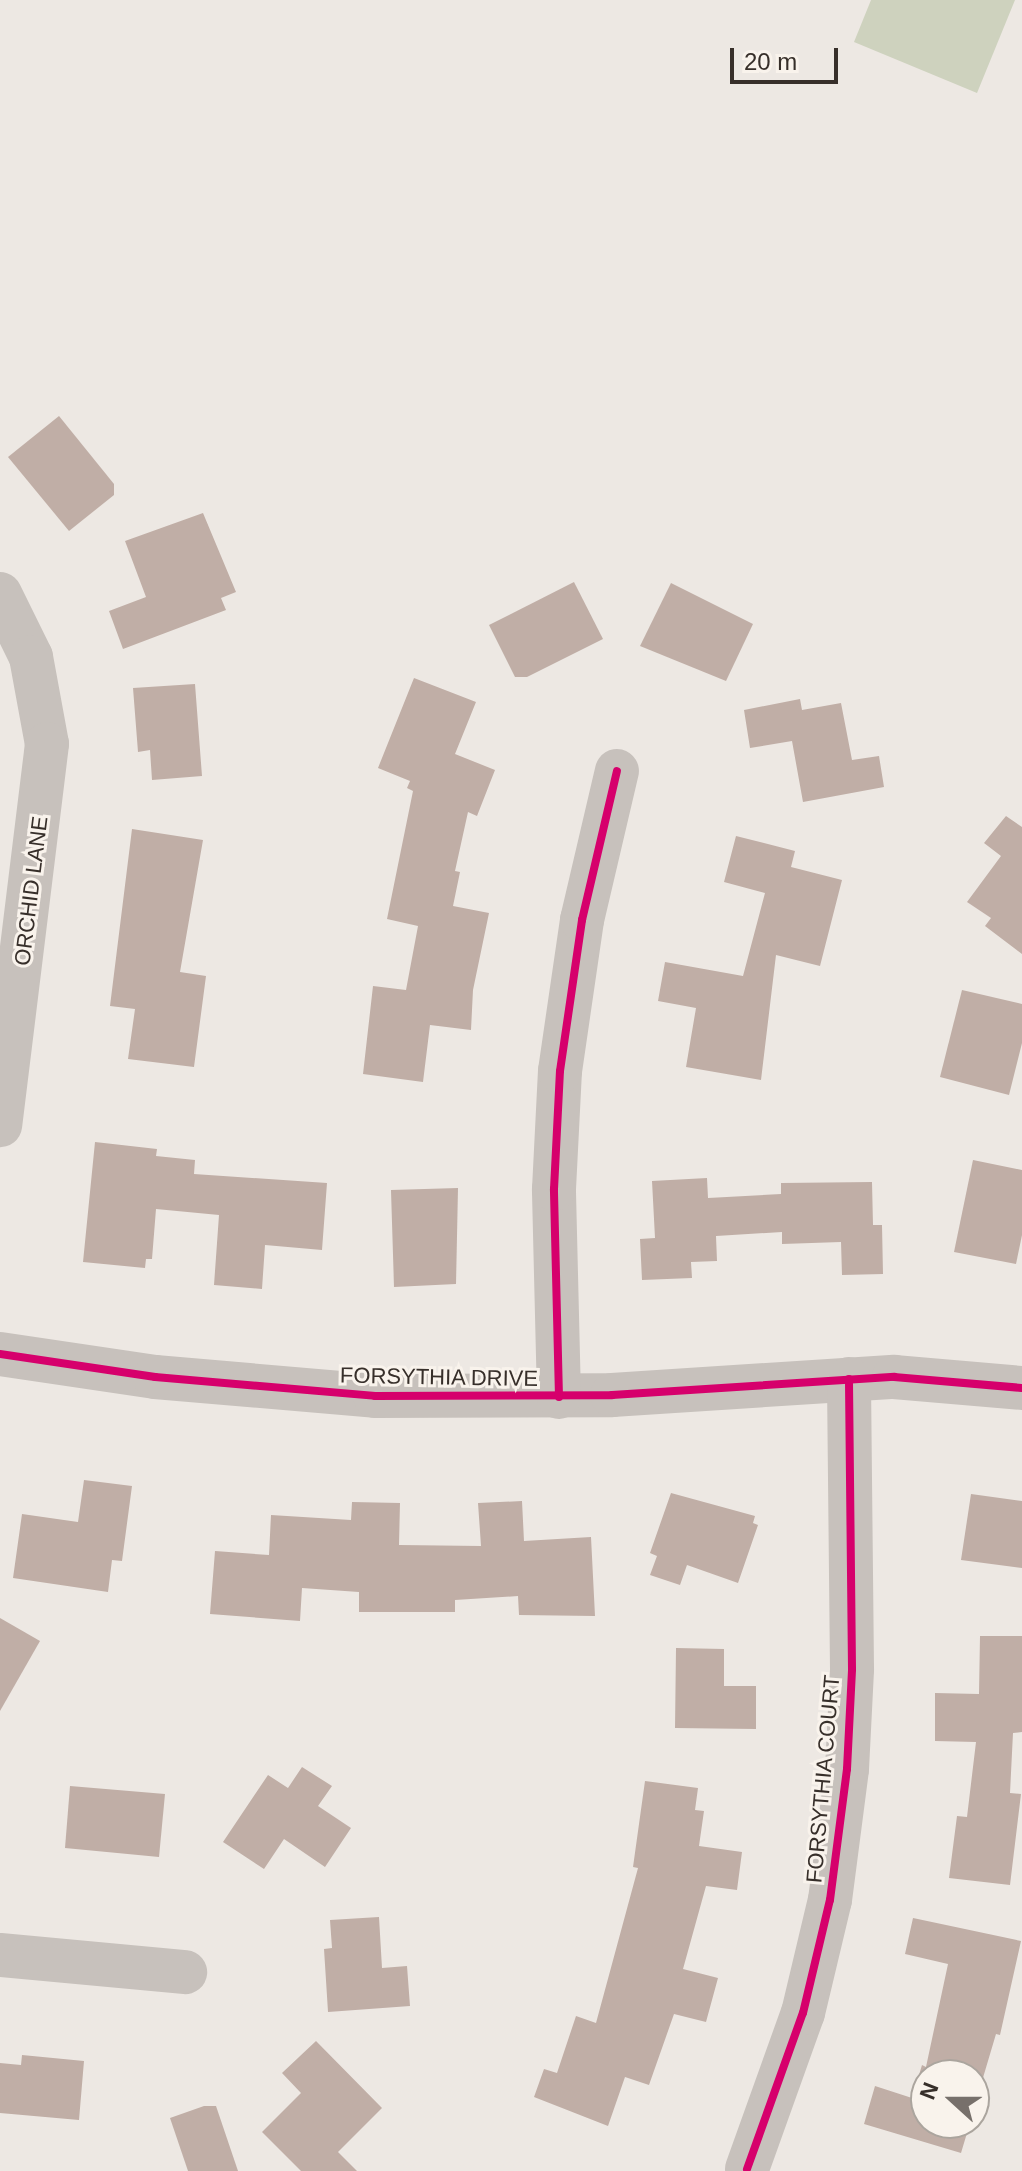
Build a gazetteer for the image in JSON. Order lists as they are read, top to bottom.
{
  "streets": {
    "street": ["ORCHID LANE", "FORSYTHIA DRIVE", "FORSYTHIA COURT"]
  },
  "crossings": [
    ["FORSYTHIA DRIVE", "FORSYTHIA COURT"]
  ],
  "scale_bar": "20 m",
  "north": "left"
}
